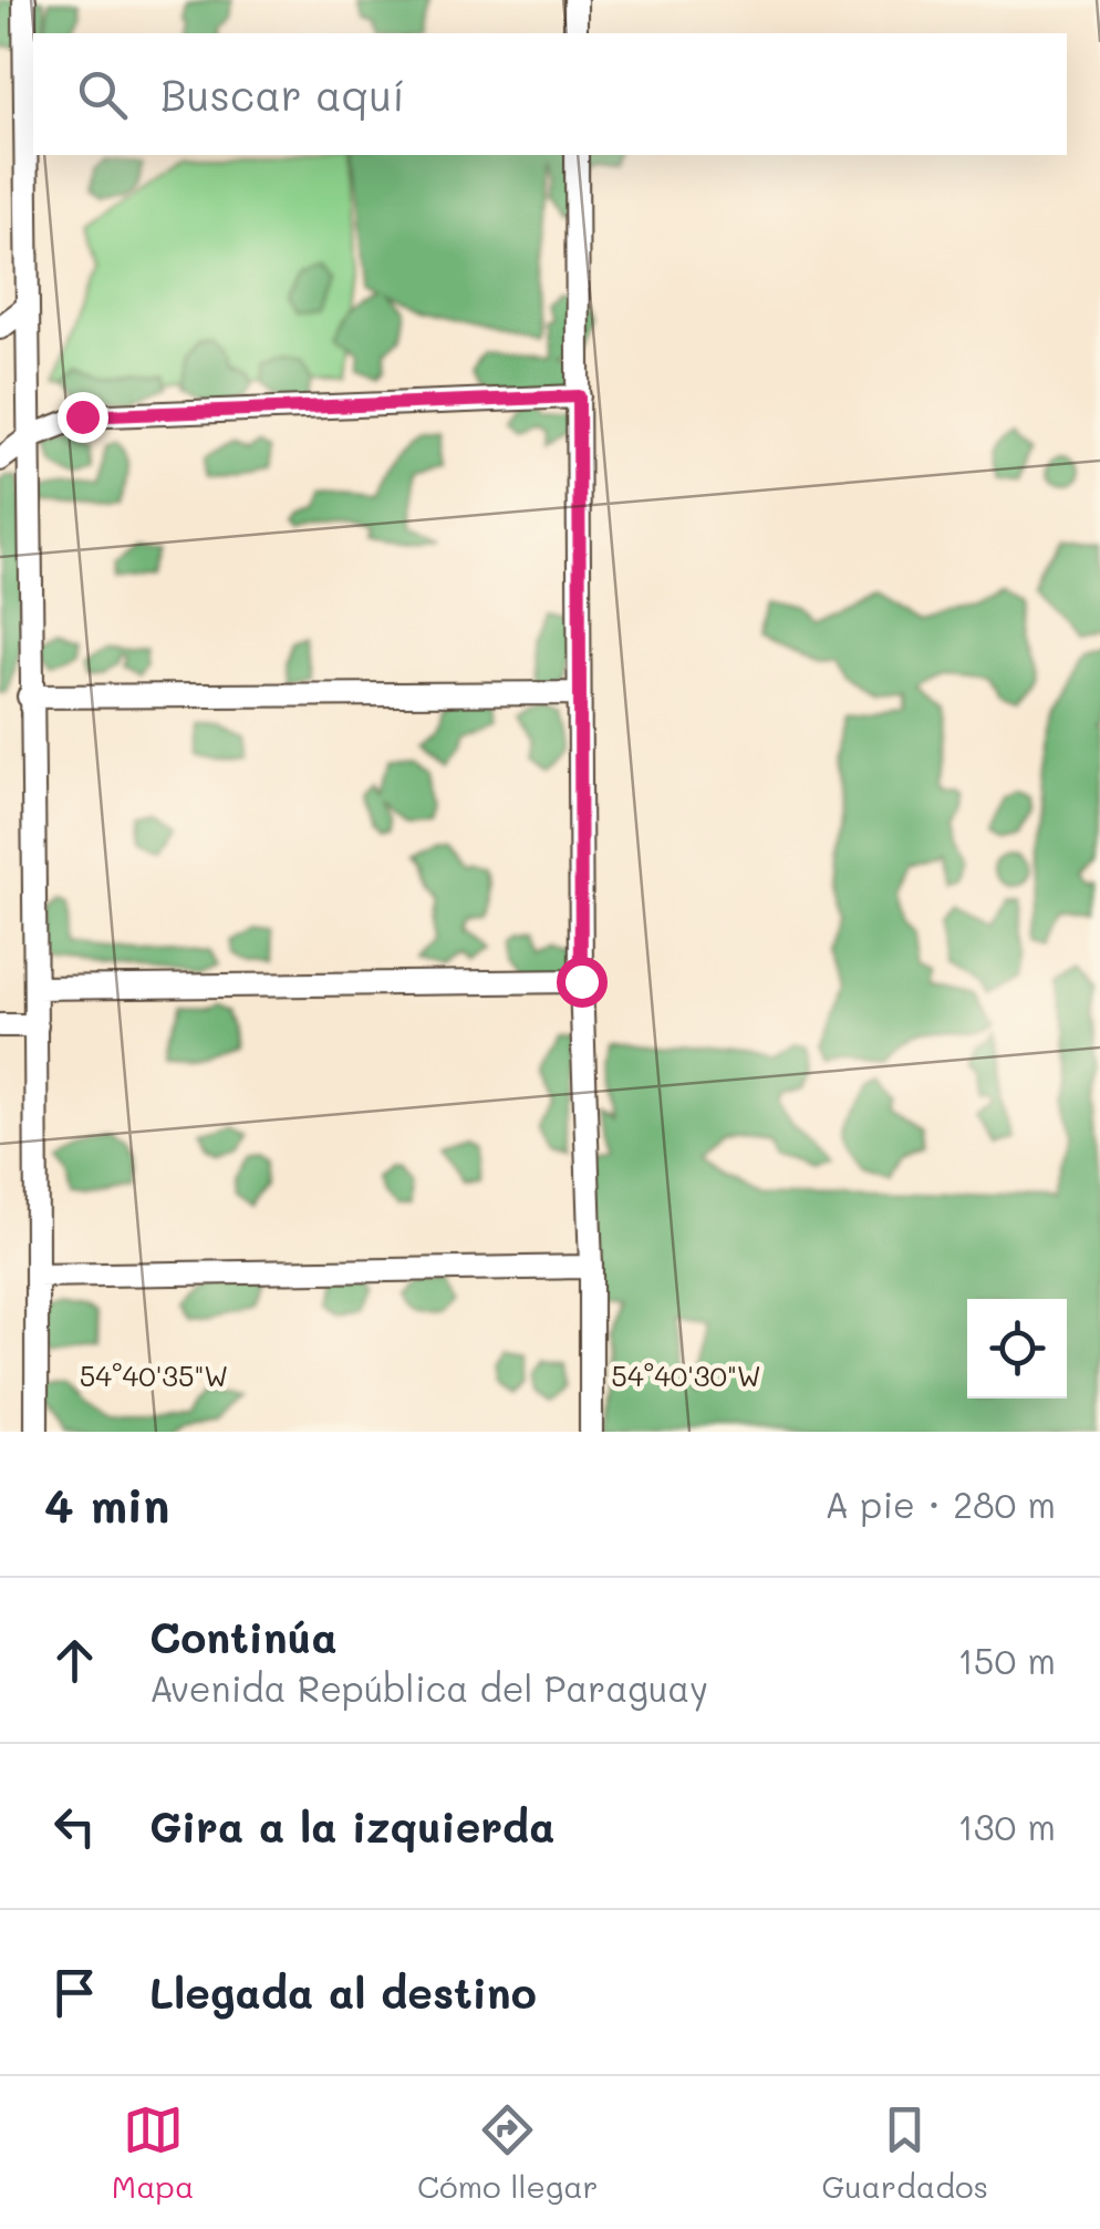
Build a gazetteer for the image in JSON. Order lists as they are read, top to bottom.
{
  "page": {
    "search": "Buscar aquí",
    "heading": ["4 min", "A pie · 280 m"],
    "list": [
      ["Continúa", "Avenida República del Paraguay", "150 m"],
      ["Gira a la izquierda", "130 m"],
      "Llegada al destino"
    ],
    "nav": ["Mapa", "Cómo llegar", "Guardados"]
  },
  "coordinates": ["54°40'35\"W", "54°40'30\"W"]
}
